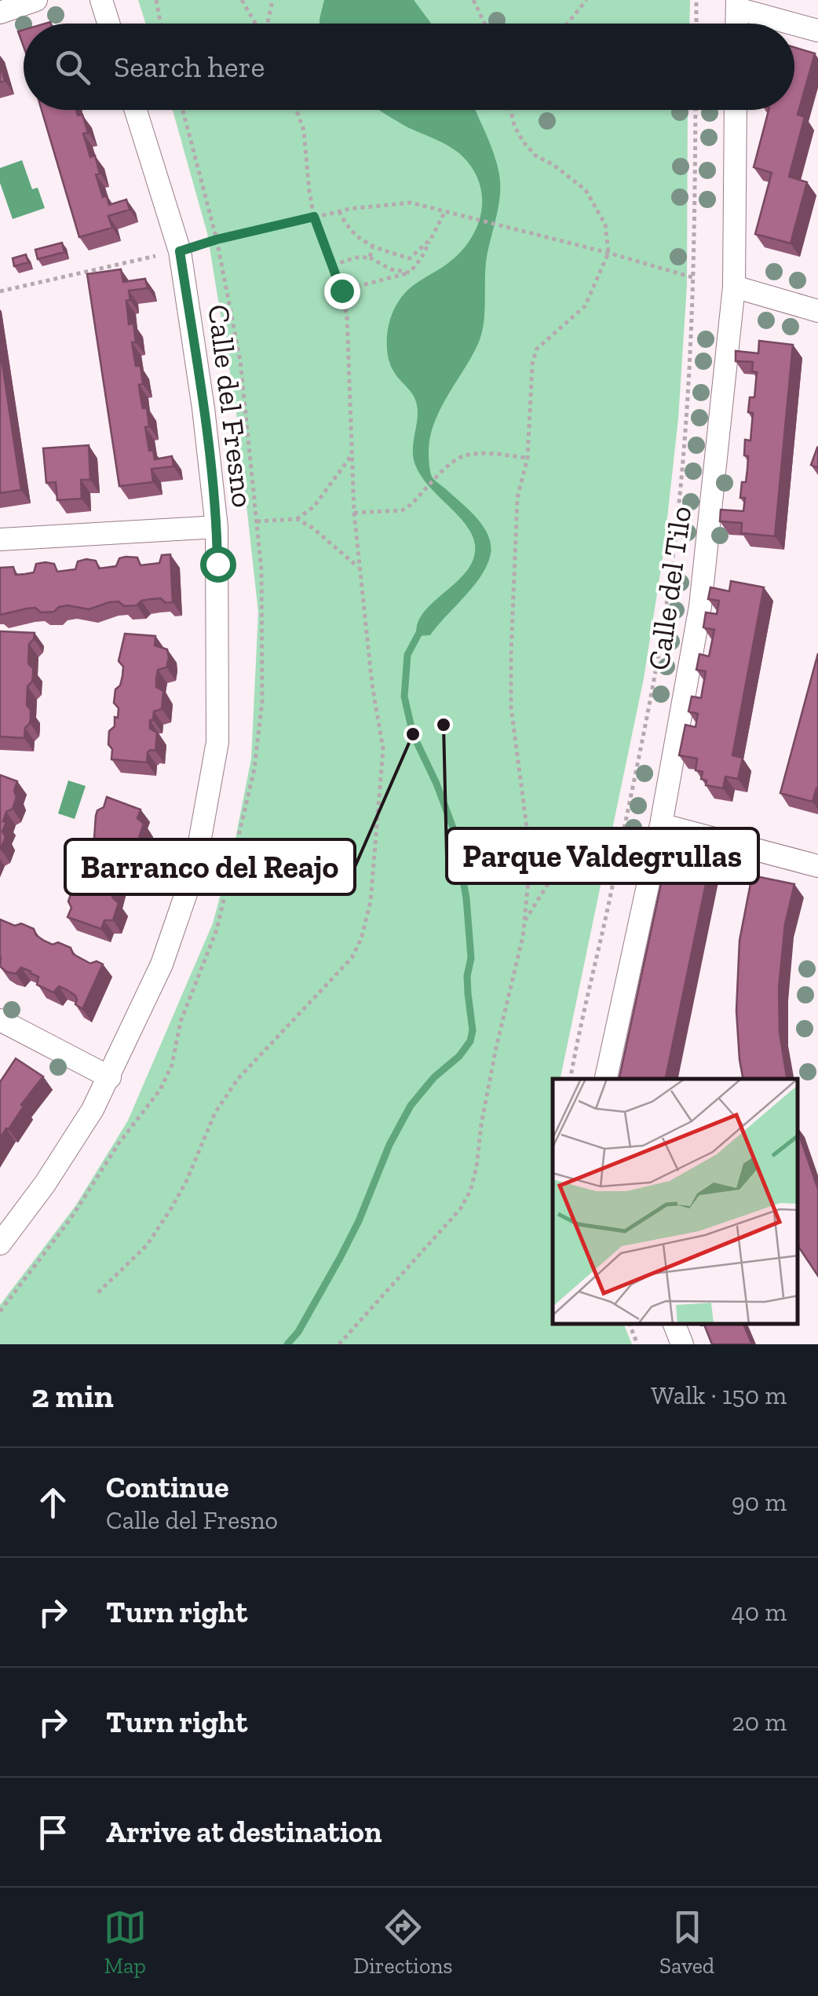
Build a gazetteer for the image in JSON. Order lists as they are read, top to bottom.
{
  "streets": {
    "street": ["Calle del Fresno", "Calle del Tilo"]
  },
  "places": ["Parque Valdegrullas", "Barranco del Reajo"],
  "page": {
    "search": "Search here",
    "heading": ["2 min", "Walk · 150 m"],
    "list": [
      ["Continue", "Calle del Fresno", "90 m"],
      ["Turn right", "40 m"],
      ["Turn right", "20 m"],
      "Arrive at destination"
    ],
    "nav": ["Map", "Directions", "Saved"]
  }
}
